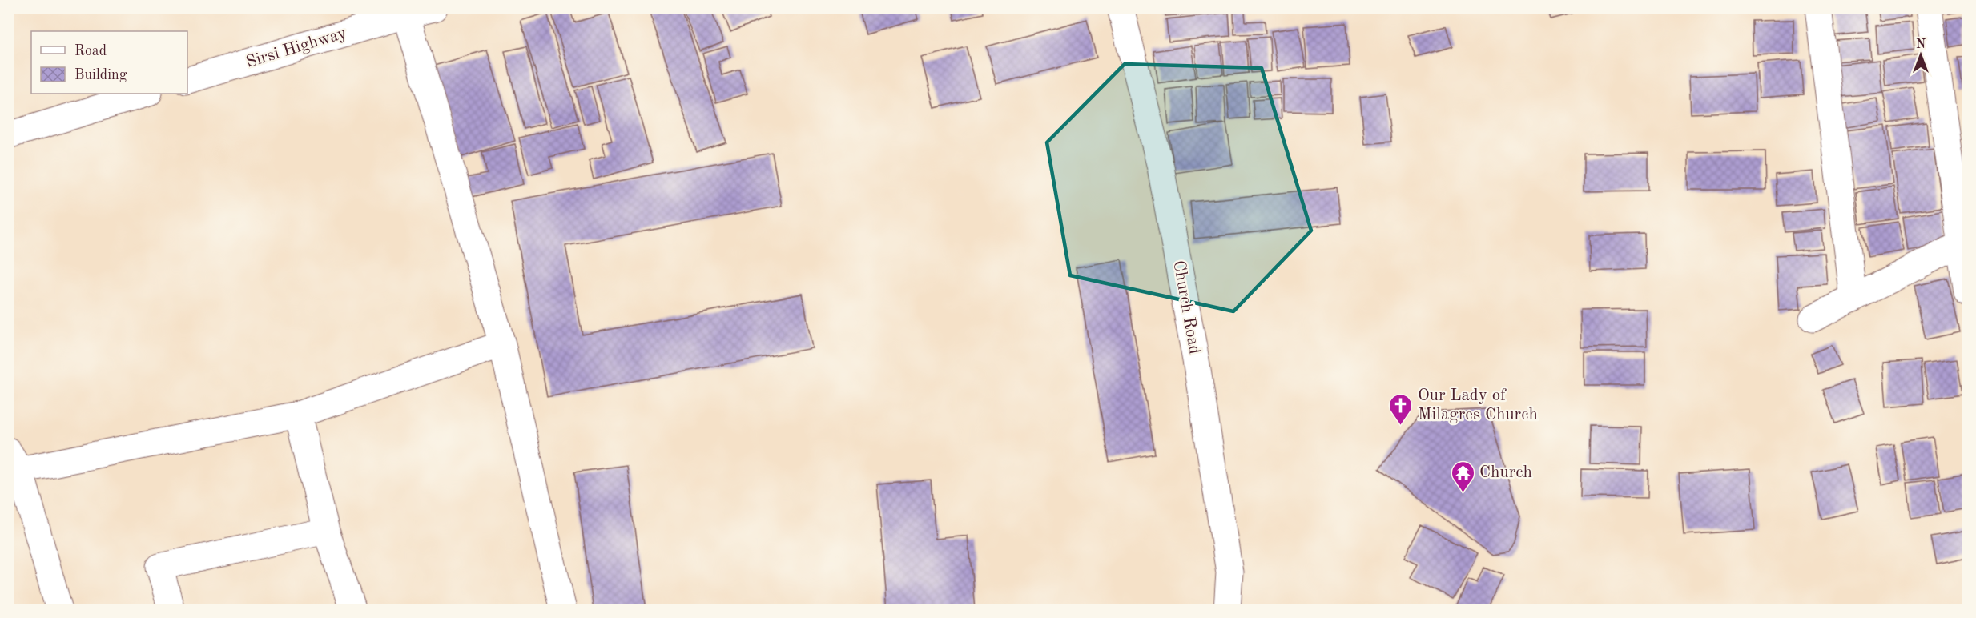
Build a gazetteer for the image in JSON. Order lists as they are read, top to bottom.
{
  "streets": {
    "street": ["Sirsi Highway", "Church Road"]
  },
  "places": {
    "church": ["Our Lady of Milagres Church"],
    "temple": ["Church"]
  },
  "legend": ["Road", "Building"],
  "north": "top"
}
